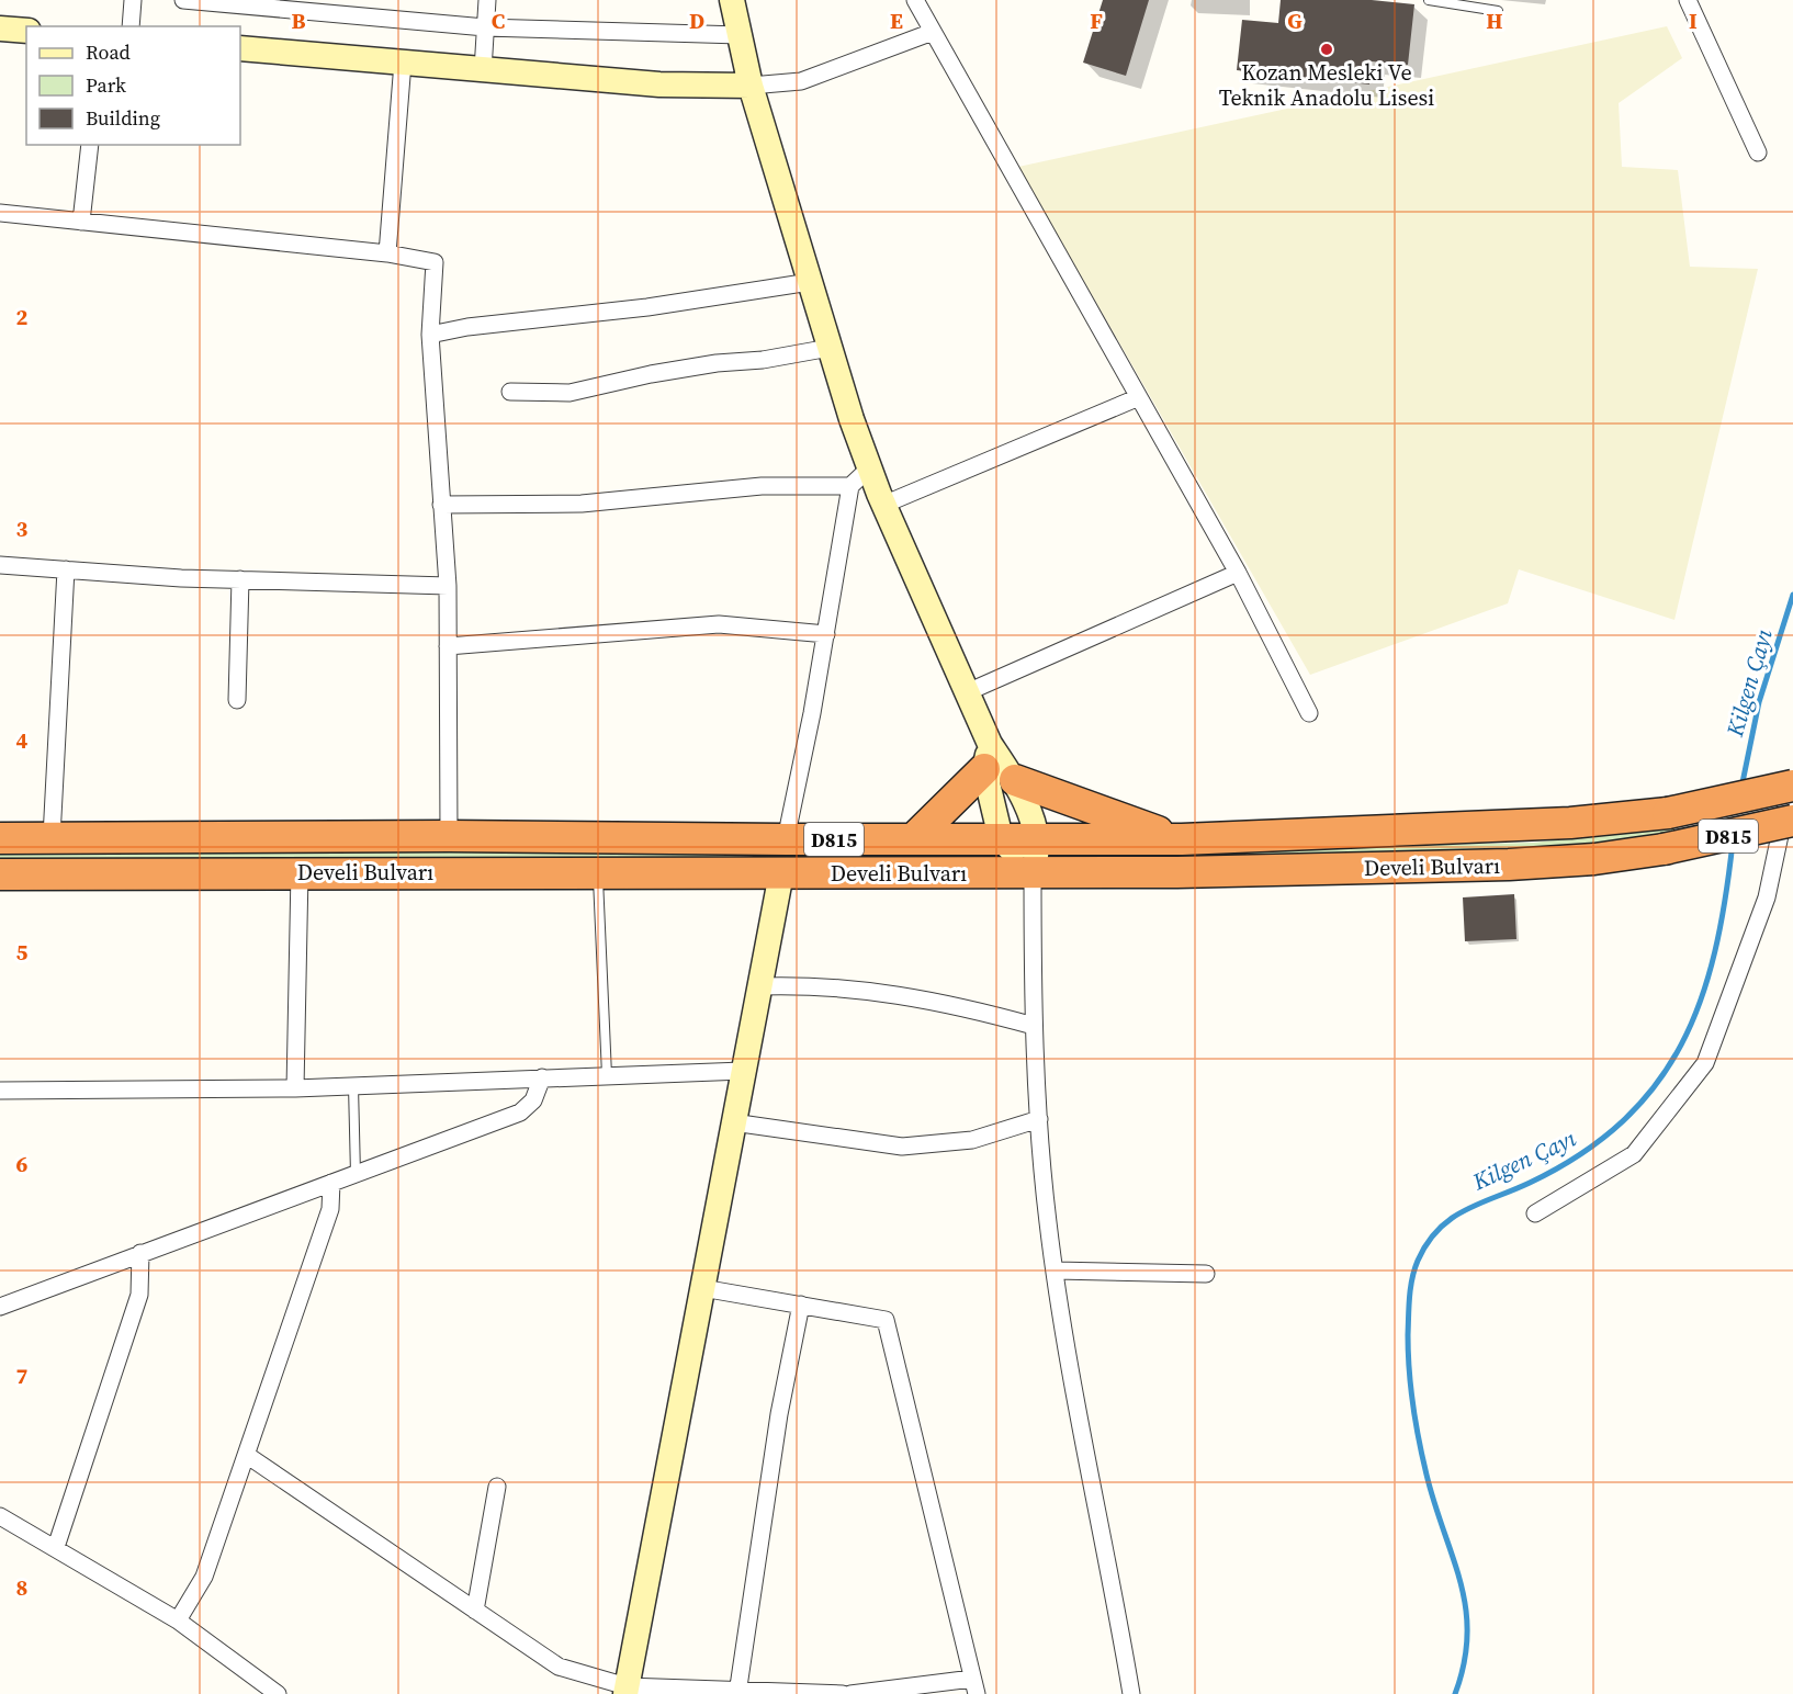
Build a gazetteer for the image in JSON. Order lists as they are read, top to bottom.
{
  "streets": {
    "highway": ["D815", "Develi Bulvarı"]
  },
  "water": ["Kilgen Çayı"],
  "places": ["Kozan Mesleki Ve Teknik Anadolu Lisesi"],
  "legend": ["Road", "Park", "Building"],
  "grid": {
    "columns": [
      "B",
      "C",
      "D",
      "E",
      "F",
      "G",
      "H",
      "I"
    ],
    "rows": [
      "2",
      "3",
      "4",
      "5",
      "6",
      "7",
      "8"
    ]
  }
}
